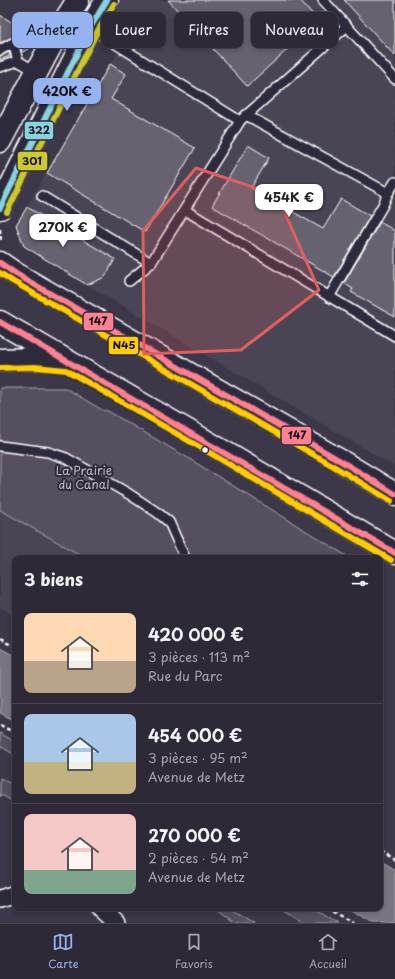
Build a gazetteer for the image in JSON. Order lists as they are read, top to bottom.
{
  "parks": ["La Prairie du Canal"],
  "lines": [
    "transit line 322",
    "transit line 301",
    "transit line 147",
    "transit line N45"
  ],
  "page": {
    "chip": [
      "Acheter",
      "Louer",
      "Filtres",
      "Nouveau"
    ],
    "price": ["420K €", "454K €", "270K €"],
    "heading": "3 biens",
    "list": [
      {
        "name": "420 000 €",
        "note": "3 pièces · 113 m² · Rue du Parc"
      },
      {
        "name": "454 000 €",
        "note": "3 pièces · 95 m² · Avenue de Metz"
      },
      {
        "name": "270 000 €",
        "note": "2 pièces · 54 m² · Avenue de Metz"
      }
    ],
    "tabs": ["Carte", "Favoris", "Accueil"]
  }
}
